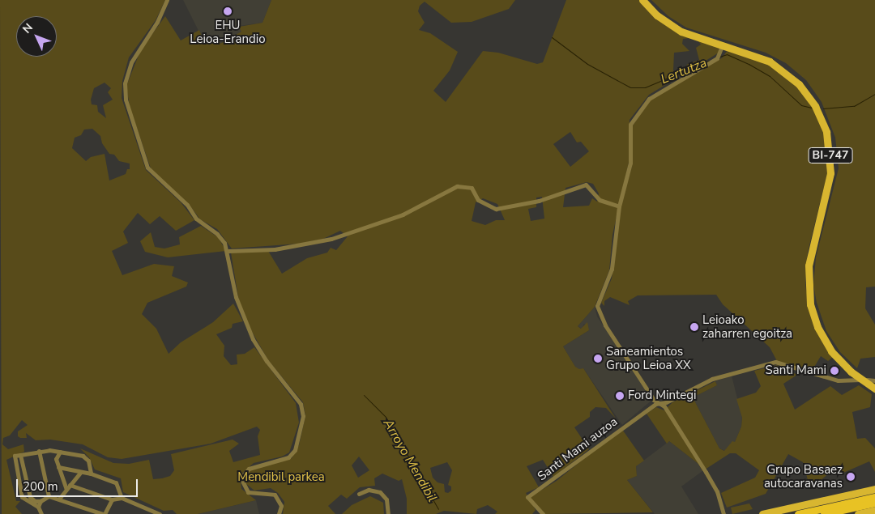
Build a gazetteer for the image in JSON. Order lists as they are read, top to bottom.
{
  "streets": {
    "main road": ["BI-747"],
    "street": ["Santi Mami auzoa"]
  },
  "crossings": [
    ["BI-747", "Santi Mami auzoa"]
  ],
  "water": ["Lertutza", "Arroyo Mendibil"],
  "parks": ["Mendibil parkea"],
  "places": [
    "EHU Leioa-Erandio",
    "Leioako zaharren egoitza",
    "Saneamientos Grupo Leioa XX",
    "Santi Mami",
    "Ford Mintegi",
    "Grupo Basaez autocaravanas"
  ],
  "scale_bar": "200 m",
  "north": "top left"
}
